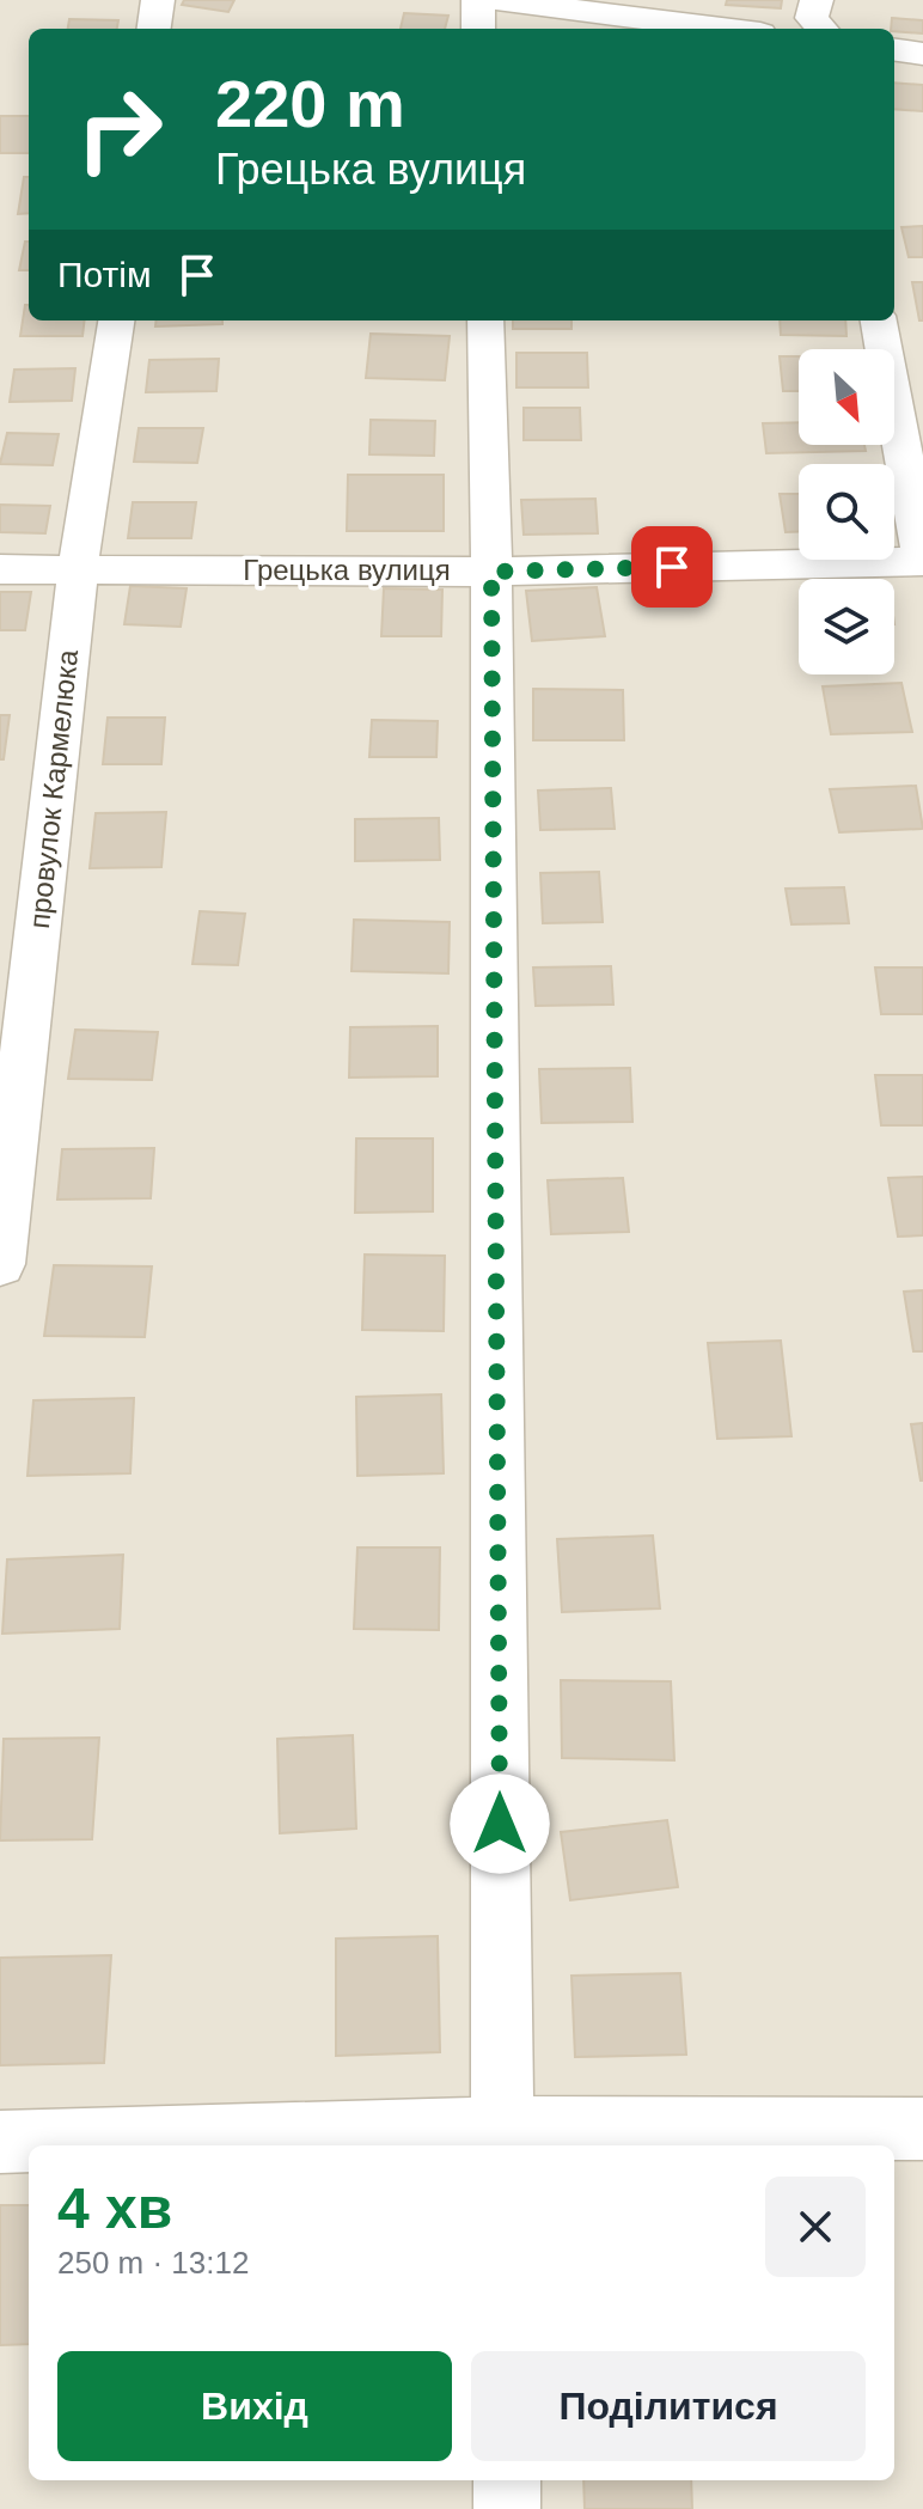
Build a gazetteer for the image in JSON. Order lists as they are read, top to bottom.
{
  "streets": {
    "street": ["Грецька вулиця", "провулок Кармелюка"]
  },
  "crossings": [
    ["Грецька вулиця", "провулок Кармелюка"]
  ],
  "north": "bottom right",
  "page": {
    "turn": ["220 m", "Грецька вулиця"],
    "then": "Потім",
    "heading": ["4 хв", "250 m · 13:12"],
    "buttons": ["Вихід", "Поділитися"]
  }
}
